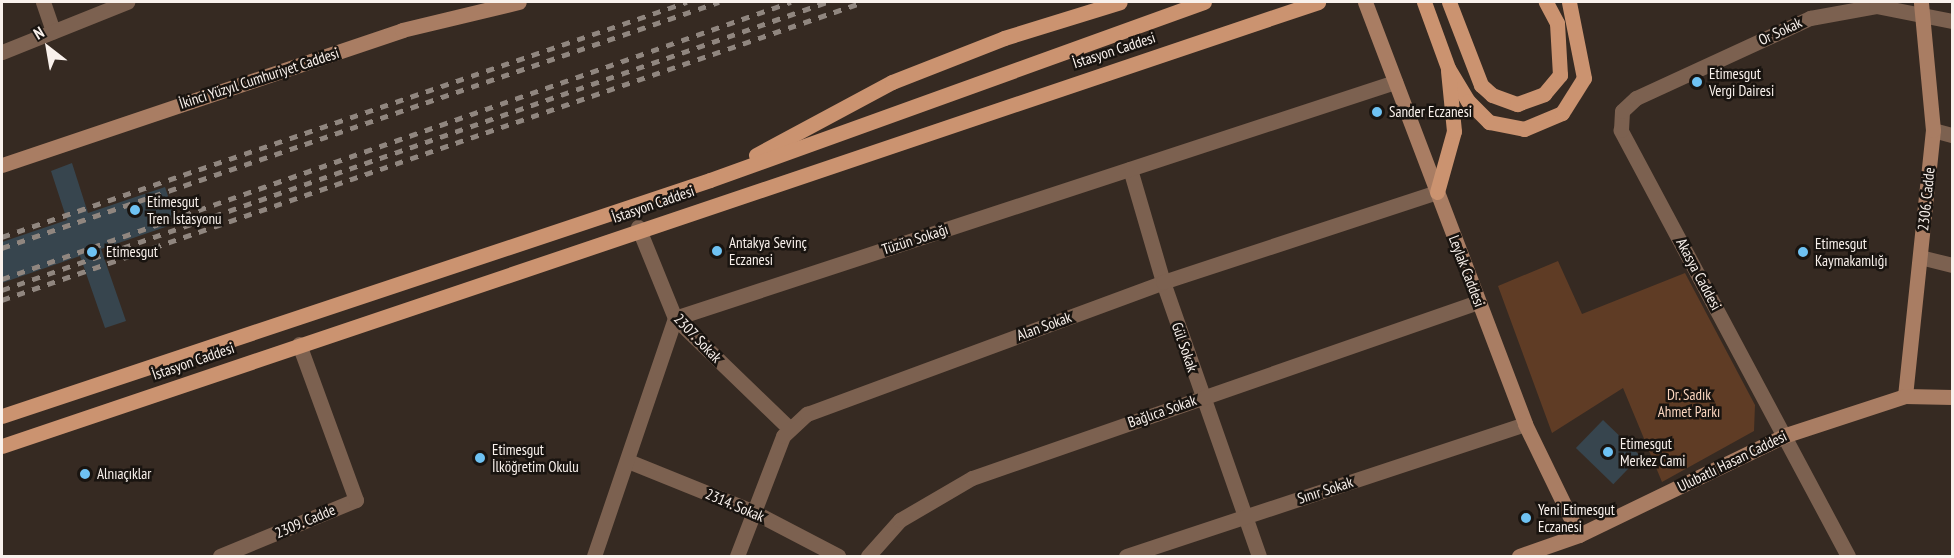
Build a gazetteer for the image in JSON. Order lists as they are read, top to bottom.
{
  "streets": {
    "main road": ["İstasyon Caddesi"],
    "street": [
      "Or Sokak",
      "İkinci Yüzyıl Cumhuriyet Caddesi",
      "2306. Cadde",
      "Tüzün Sokağı",
      "Leylak Caddesi",
      "Akasya Caddesi",
      "Alan Sokak",
      "2307. Sokak",
      "Gül Sokak",
      "Bağlıca Sokak",
      "Ulubatlı Hasan Caddesi",
      "Sınır Sokak",
      "2314. Sokak",
      "2309. Cadde"
    ]
  },
  "crossings": [
    ["Or Sokak", "2306. Cadde"],
    ["Or Sokak", "Akasya Caddesi"],
    ["İstasyon Caddesi", "2307. Sokak"],
    ["İstasyon Caddesi", "2309. Cadde"],
    ["2306. Cadde", "Ulubatlı Hasan Caddesi"],
    ["Tüzün Sokağı", "Leylak Caddesi"],
    ["Tüzün Sokağı", "2307. Sokak"],
    ["Tüzün Sokağı", "Gül Sokak"],
    ["Leylak Caddesi", "Alan Sokak"],
    ["Leylak Caddesi", "Bağlıca Sokak"],
    ["Leylak Caddesi", "Ulubatlı Hasan Caddesi"],
    ["Leylak Caddesi", "Sınır Sokak"],
    ["Akasya Caddesi", "Ulubatlı Hasan Caddesi"],
    ["Alan Sokak", "2307. Sokak"],
    ["Alan Sokak", "Gül Sokak"],
    ["Gül Sokak", "Bağlıca Sokak"],
    ["Gül Sokak", "Sınır Sokak"]
  ],
  "parks": ["Dr. Sadık Ahmet Parkı"],
  "places": [
    "Etimesgut Vergi Dairesi",
    "Sander Eczanesi",
    "Etimesgut Tren İstasyonu",
    "Antakya Sevinç Eczanesi",
    "Etimesgut",
    "Etimesgut Kaymakamlığı",
    "Etimesgut Merkez Cami",
    "Etimesgut İlköğretim Okulu",
    "Alnıaçıklar",
    "Yeni Etimesgut Eczanesi"
  ],
  "north": "top left"
}
